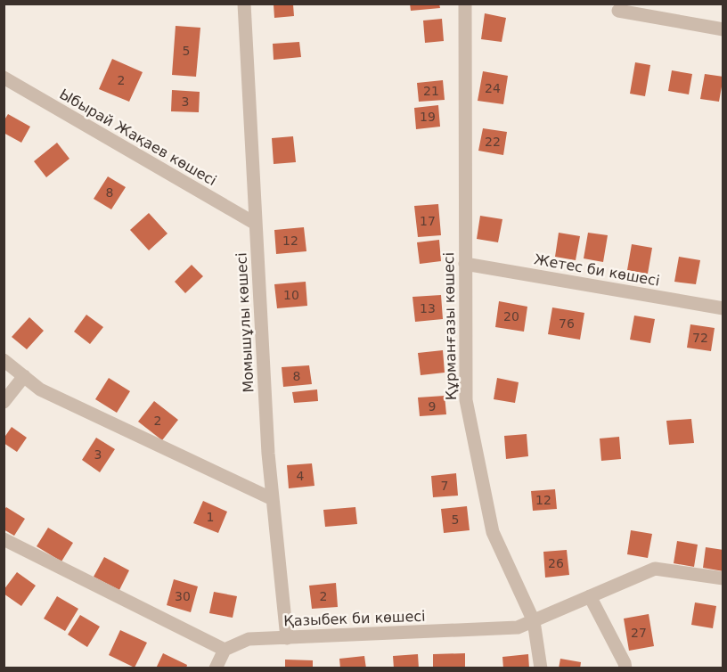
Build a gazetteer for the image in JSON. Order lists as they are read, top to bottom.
{
  "streets": {
    "street": [
      "Ыбырай Жақаев көшесі",
      "Жетес би көшесі",
      "Момышұлы көшесі",
      "Құрманғазы көшесі",
      "Қазыбек би көшесі"
    ]
  },
  "crossings": [
    ["Ыбырай Жақаев көшесі", "Момышұлы көшесі"],
    ["Жетес би көшесі", "Құрманғазы көшесі"],
    ["Момышұлы көшесі", "Қазыбек би көшесі"],
    ["Құрманғазы көшесі", "Қазыбек би көшесі"]
  ],
  "house_numbers": [
    "5",
    "2",
    "24",
    "21",
    "3",
    "19",
    "22",
    "8",
    "17",
    "12",
    "10",
    "13",
    "20",
    "76",
    "72",
    "8",
    "9",
    "2",
    "3",
    "4",
    "7",
    "12",
    "1",
    "5",
    "26",
    "30",
    "2",
    "27"
  ]
}
